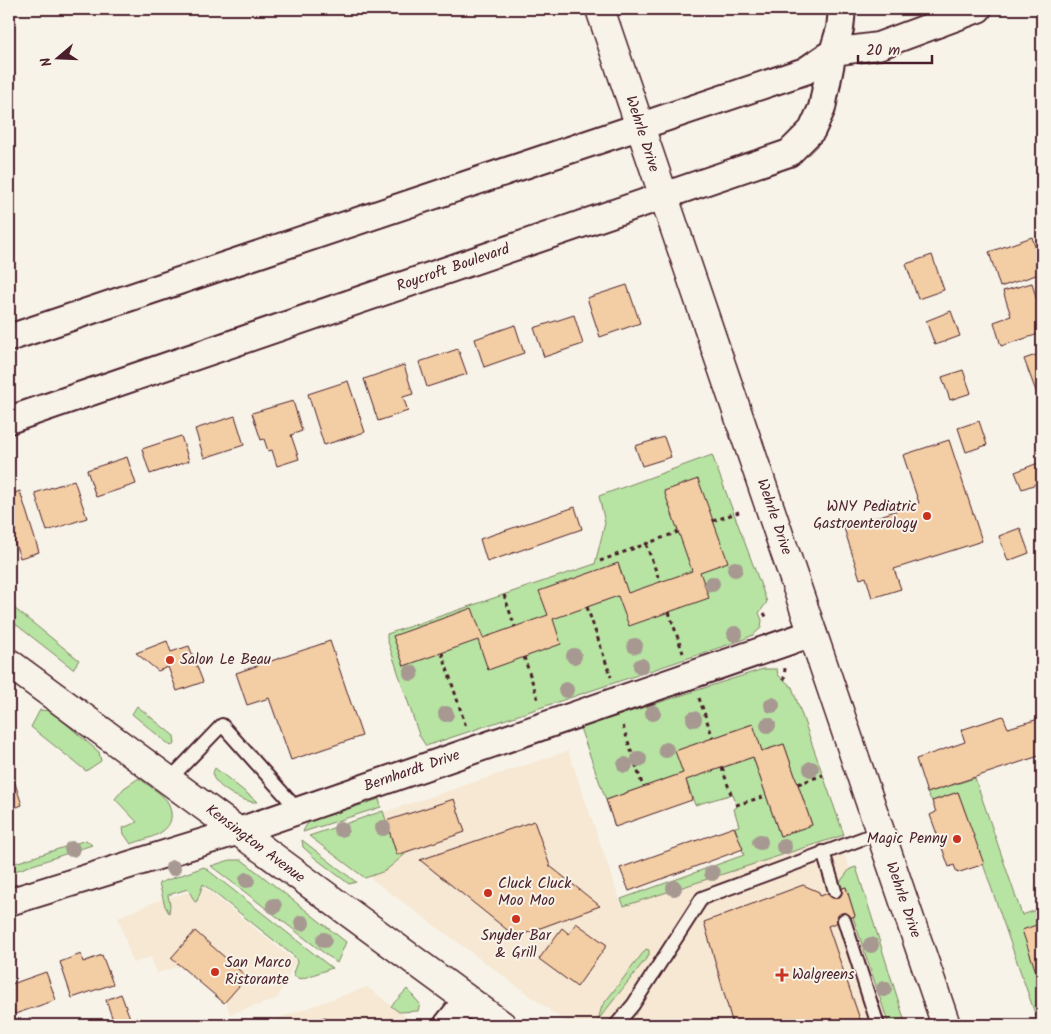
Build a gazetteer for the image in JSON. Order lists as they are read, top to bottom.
{
  "streets": {
    "street": [
      "Wehrle Drive",
      "Roycroft Boulevard",
      "Bernhardt Drive",
      "Kensington Avenue"
    ]
  },
  "crossings": [
    ["Wehrle Drive", "Roycroft Boulevard"],
    ["Wehrle Drive", "Bernhardt Drive"],
    ["Bernhardt Drive", "Kensington Avenue"]
  ],
  "places": {
    "other": [
      "WNY Pediatric Gastroenterology",
      "Salon Le Beau",
      "Magic Penny",
      "Cluck Cluck Moo Moo",
      "Snyder Bar & Grill",
      "San Marco Ristorante"
    ],
    "health": ["Walgreens"]
  },
  "scale_bar": "20 m",
  "north": "left"
}
